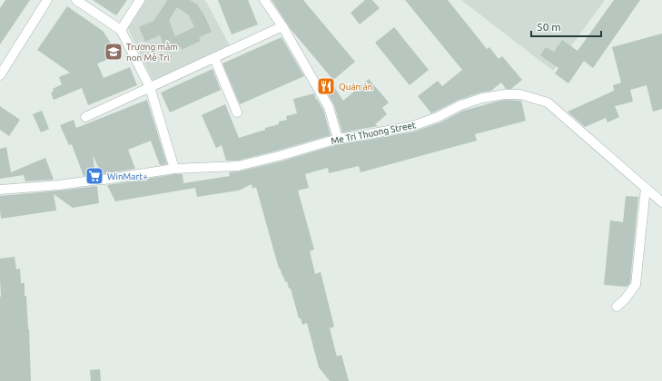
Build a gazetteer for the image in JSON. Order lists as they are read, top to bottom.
{
  "streets": {
    "street": ["Me Tri Thuong Street"]
  },
  "places": {
    "school or university": ["Trường mầm non Mễ Trì"],
    "restaurant": ["Quán ăn"],
    "supermarket": ["WinMart+"]
  },
  "scale_bar": "50 m"
}
